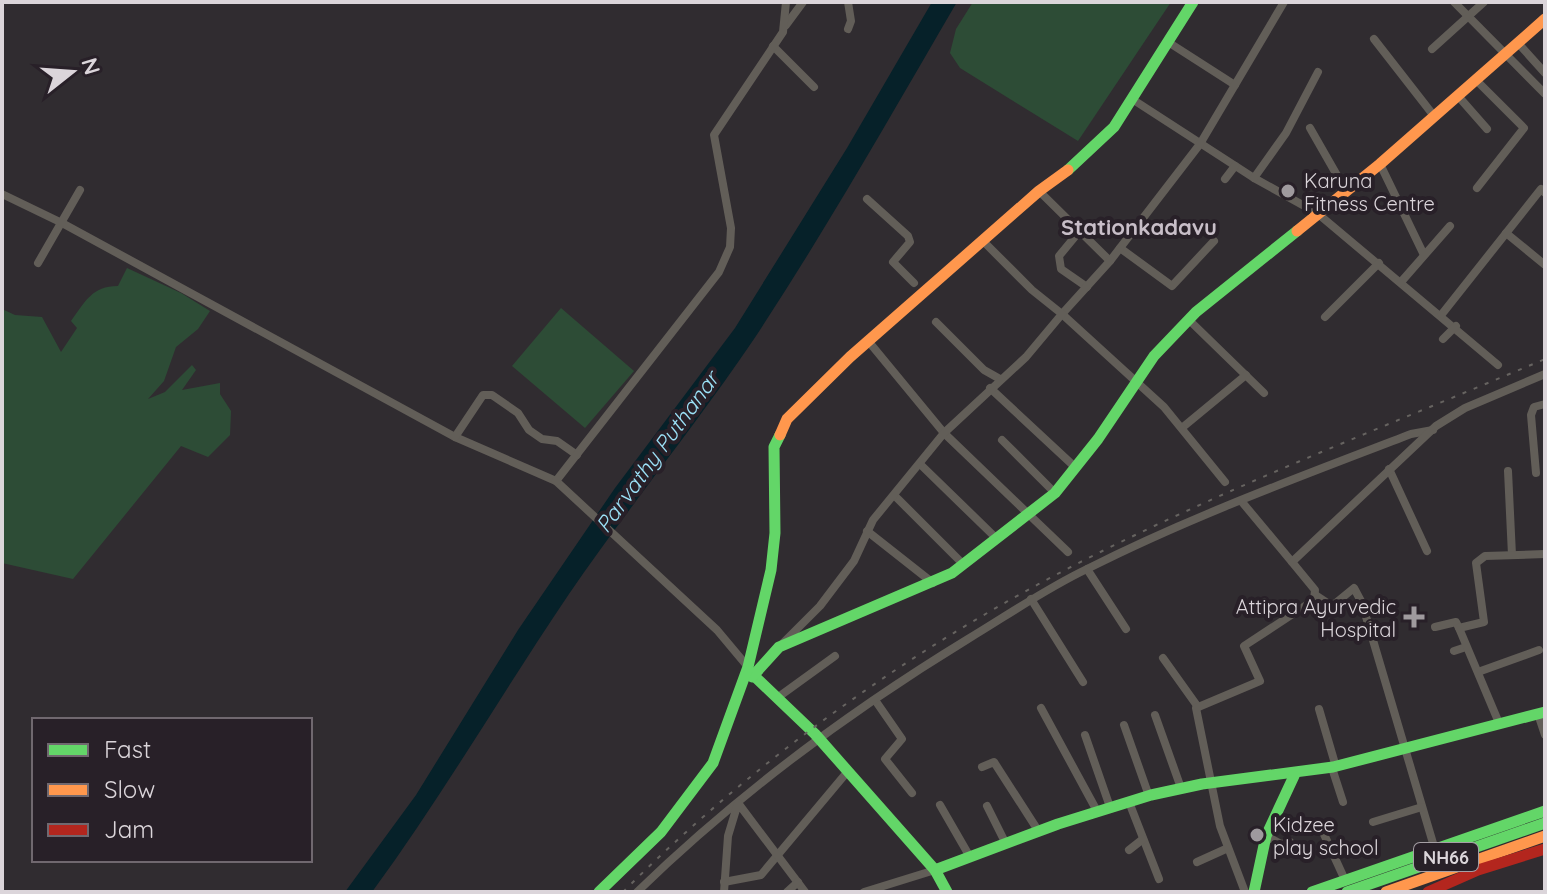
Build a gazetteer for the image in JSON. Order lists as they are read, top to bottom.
{
  "streets": {
    "main road": ["NH66"]
  },
  "districts": ["Stationkadavu"],
  "water": ["Parvathy Puthanar"],
  "places": {
    "other": ["Karuna Fitness Centre", "Kidzee play school"],
    "health": ["Attipra Ayurvedic Hospital"]
  },
  "legend": ["Fast", "Slow", "Jam"],
  "north": "right"
}
